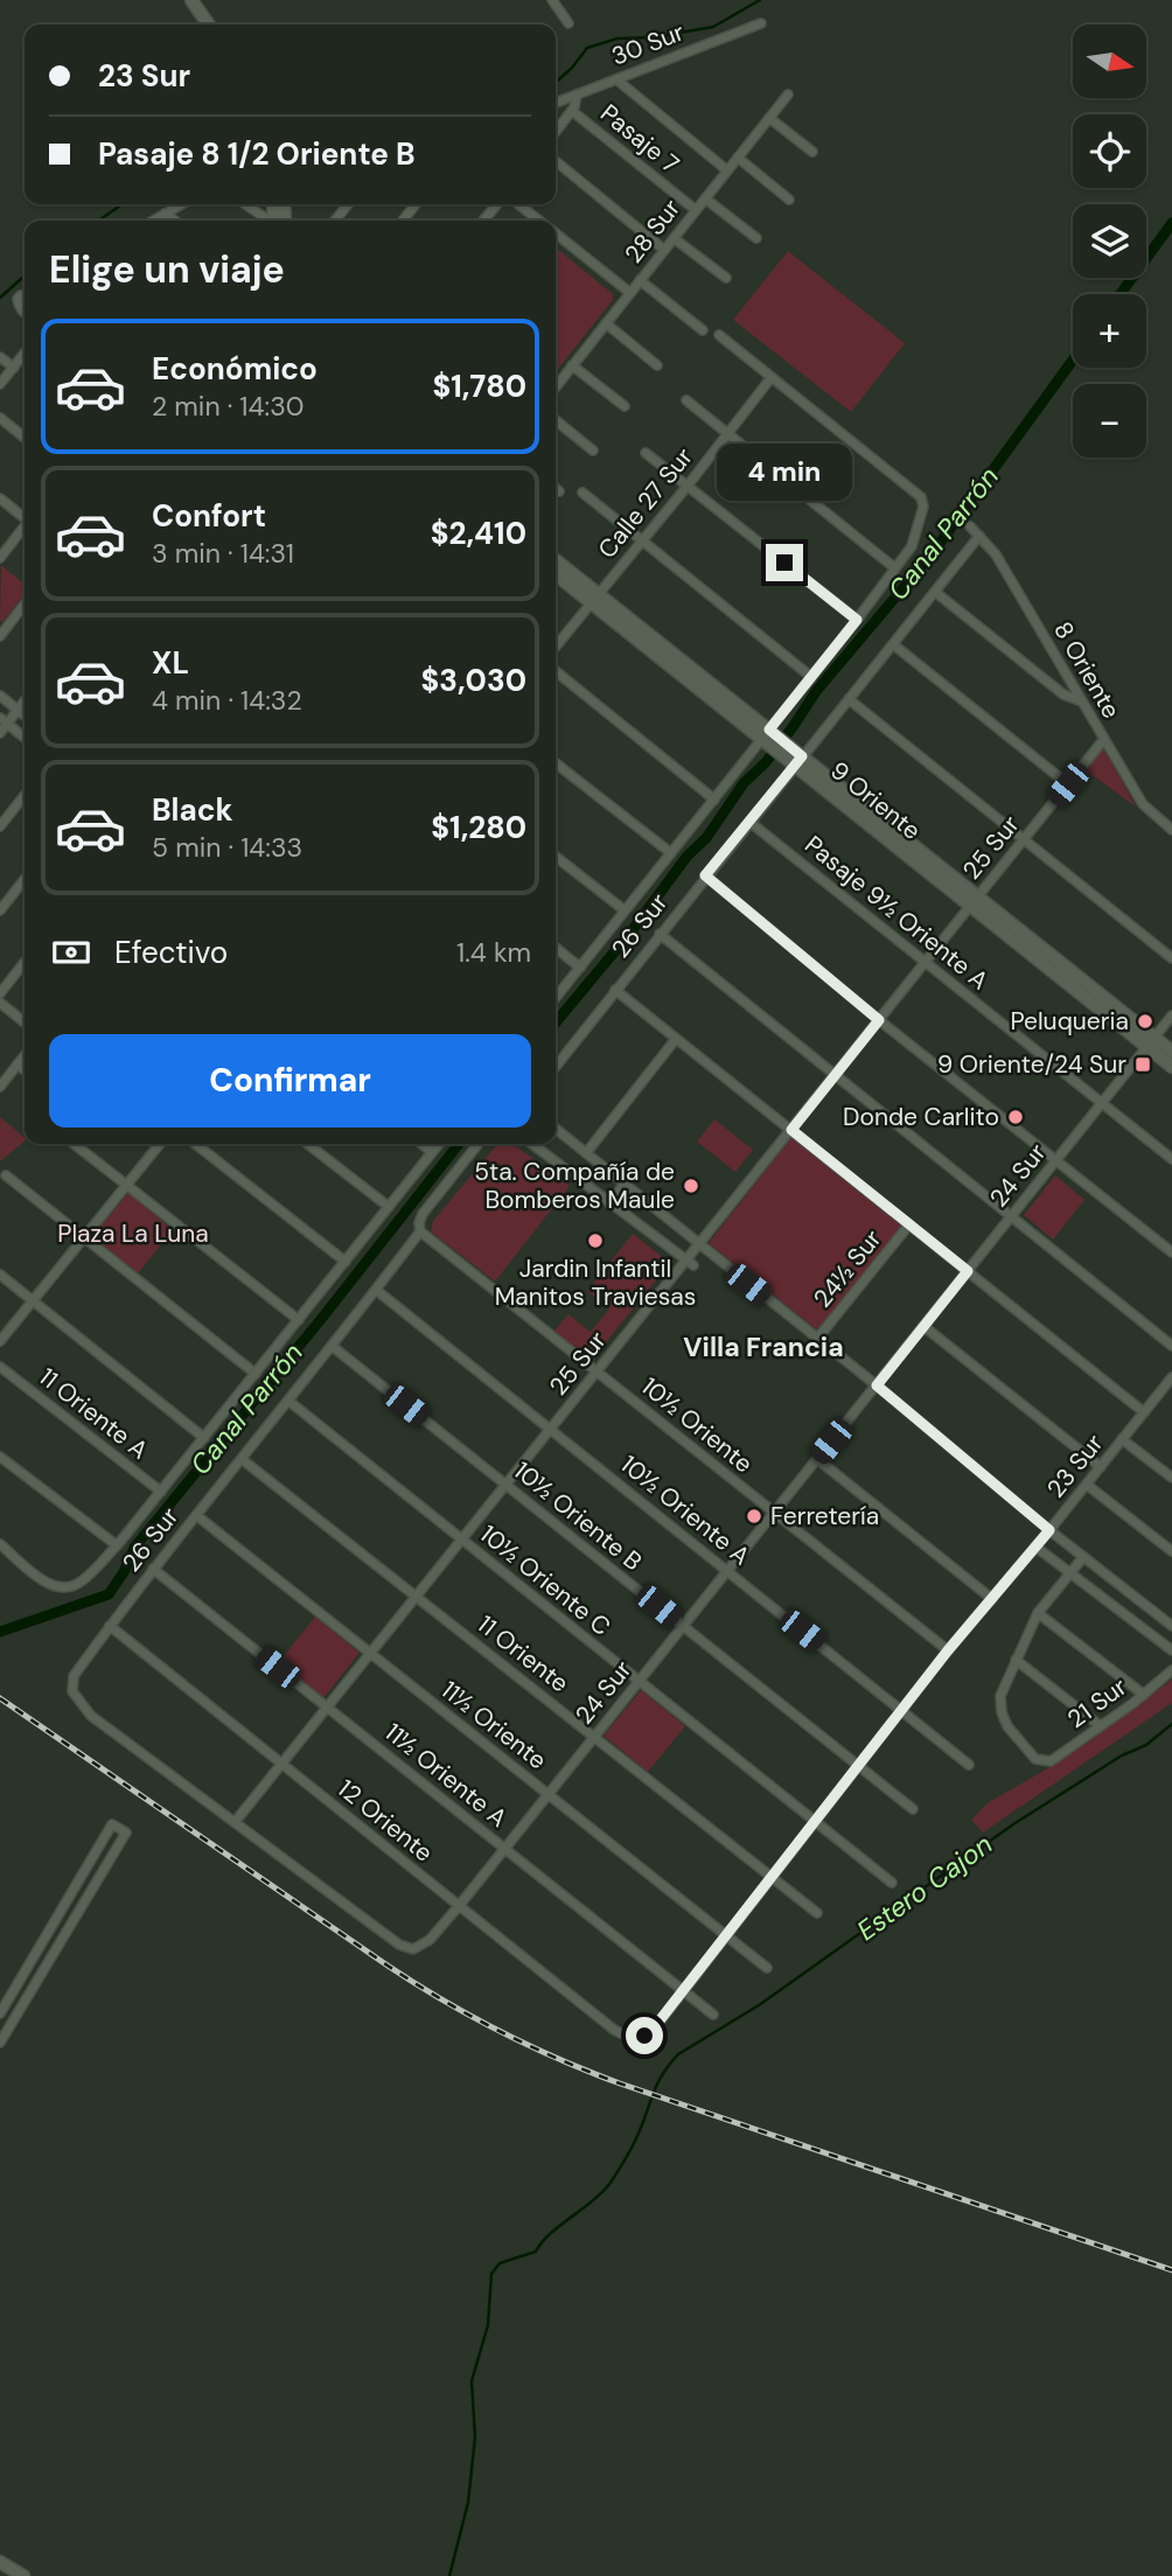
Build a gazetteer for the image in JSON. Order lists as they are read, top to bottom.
{
  "streets": {
    "street": [
      "30 Sur",
      "Pasaje 7",
      "28 Sur",
      "Calle 27 Sur",
      "8 Oriente",
      "9 Oriente",
      "25 Sur",
      "Pasaje 9½ Oriente A",
      "26 Sur",
      "24 Sur",
      "24½ Sur",
      "11 Oriente A",
      "10½ Oriente",
      "23 Sur",
      "10½ Oriente A",
      "10½ Oriente B",
      "10½ Oriente C",
      "11 Oriente",
      "21 Sur",
      "11½ Oriente",
      "11½ Oriente A",
      "12 Oriente"
    ]
  },
  "crossings": [
    ["30 Sur", "Pasaje 7"],
    ["Pasaje 7", "28 Sur"],
    ["Calle 27 Sur", "9 Oriente"],
    ["Calle 27 Sur", "26 Sur"],
    ["8 Oriente", "25 Sur"],
    ["8 Oriente", "26 Sur"],
    ["9 Oriente", "25 Sur"],
    ["9 Oriente", "26 Sur"],
    ["9 Oriente", "24 Sur"],
    ["25 Sur", "Pasaje 9½ Oriente A"],
    ["25 Sur", "26 Sur"],
    ["25 Sur", "24 Sur"],
    ["25 Sur", "10½ Oriente"],
    ["25 Sur", "10½ Oriente A"],
    ["25 Sur", "10½ Oriente B"],
    ["25 Sur", "10½ Oriente C"],
    ["25 Sur", "11 Oriente"],
    ["25 Sur", "11½ Oriente"],
    ["25 Sur", "11½ Oriente A"],
    ["25 Sur", "12 Oriente"],
    ["Pasaje 9½ Oriente A", "26 Sur"],
    ["Pasaje 9½ Oriente A", "24 Sur"],
    ["26 Sur", "24 Sur"],
    ["26 Sur", "11 Oriente A"],
    ["26 Sur", "10½ Oriente"],
    ["26 Sur", "10½ Oriente A"],
    ["26 Sur", "10½ Oriente B"],
    ["26 Sur", "10½ Oriente C"],
    ["26 Sur", "11 Oriente"],
    ["26 Sur", "11½ Oriente"],
    ["26 Sur", "11½ Oriente A"],
    ["26 Sur", "12 Oriente"],
    ["24 Sur", "10½ Oriente"],
    ["24 Sur", "10½ Oriente A"],
    ["24 Sur", "10½ Oriente B"],
    ["24 Sur", "10½ Oriente C"],
    ["24 Sur", "11 Oriente"],
    ["24 Sur", "11½ Oriente"],
    ["24 Sur", "11½ Oriente A"],
    ["24 Sur", "12 Oriente"],
    ["10½ Oriente", "23 Sur"],
    ["23 Sur", "10½ Oriente A"],
    ["23 Sur", "10½ Oriente B"],
    ["23 Sur", "10½ Oriente C"],
    ["23 Sur", "11 Oriente"],
    ["23 Sur", "11½ Oriente"],
    ["23 Sur", "11½ Oriente A"],
    ["23 Sur", "12 Oriente"]
  ],
  "districts": ["Villa Francia"],
  "water": ["Canal Parrón", "Estero Cajon"],
  "parks": ["Plaza La Luna"],
  "places": {
    "other": [
      "Peluqueria",
      "Donde Carlito",
      "5ta. Compañía de Bomberos Maule",
      "Jardin Infantil Manitos Traviesas",
      "Ferretería"
    ],
    "transit": ["9 Oriente/24 Sur"]
  },
  "north": "right",
  "page": {
    "map_buttons": ["+", "−"],
    "banner": ["23 Sur", "Pasaje 8 1/2 Oriente B"],
    "heading": "Elige un viaje",
    "list": [
      {
        "name": "Económico",
        "note": "2 min · 14:30",
        "value": "$1,780"
      },
      {
        "name": "Confort",
        "note": "3 min · 14:31",
        "value": "$2,410"
      },
      {
        "name": "XL",
        "note": "4 min · 14:32",
        "value": "$3,030"
      },
      {
        "name": "Black",
        "note": "5 min · 14:33",
        "value": "$1,280"
      }
    ],
    "bubble": "4 min",
    "pay": ["Efectivo", "1.4 km"],
    "buttons": "Confirmar"
  }
}
